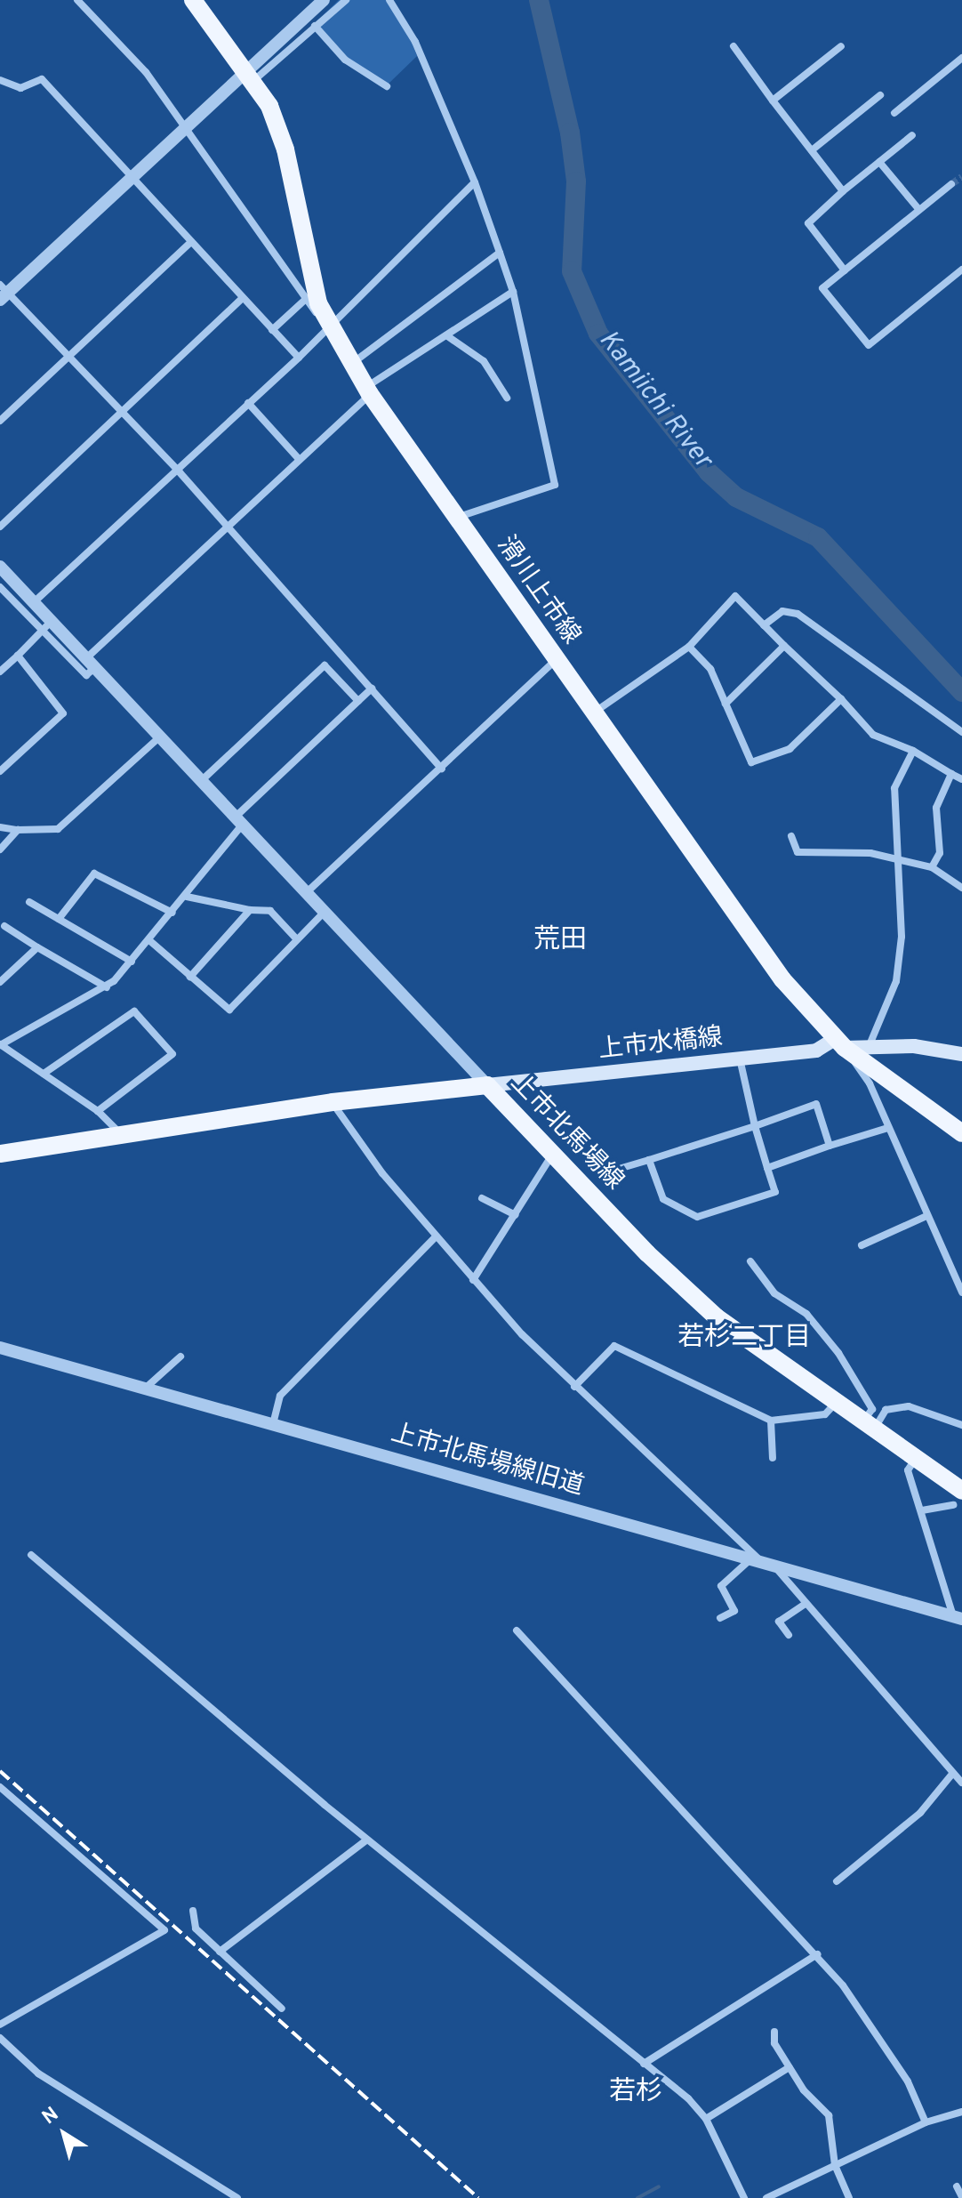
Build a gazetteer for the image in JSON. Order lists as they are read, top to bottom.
{
  "streets": {
    "main road": ["滑川上市線", "上市水橋線", "上市北馬場線"],
    "street": ["上市北馬場線旧道"]
  },
  "crossings": [
    ["滑川上市線", "上市水橋線"],
    ["上市水橋線", "上市北馬場線"]
  ],
  "districts": ["荒田", "若杉二丁目", "若杉"],
  "water": ["Kamiichi River"],
  "north": "top left"
}
